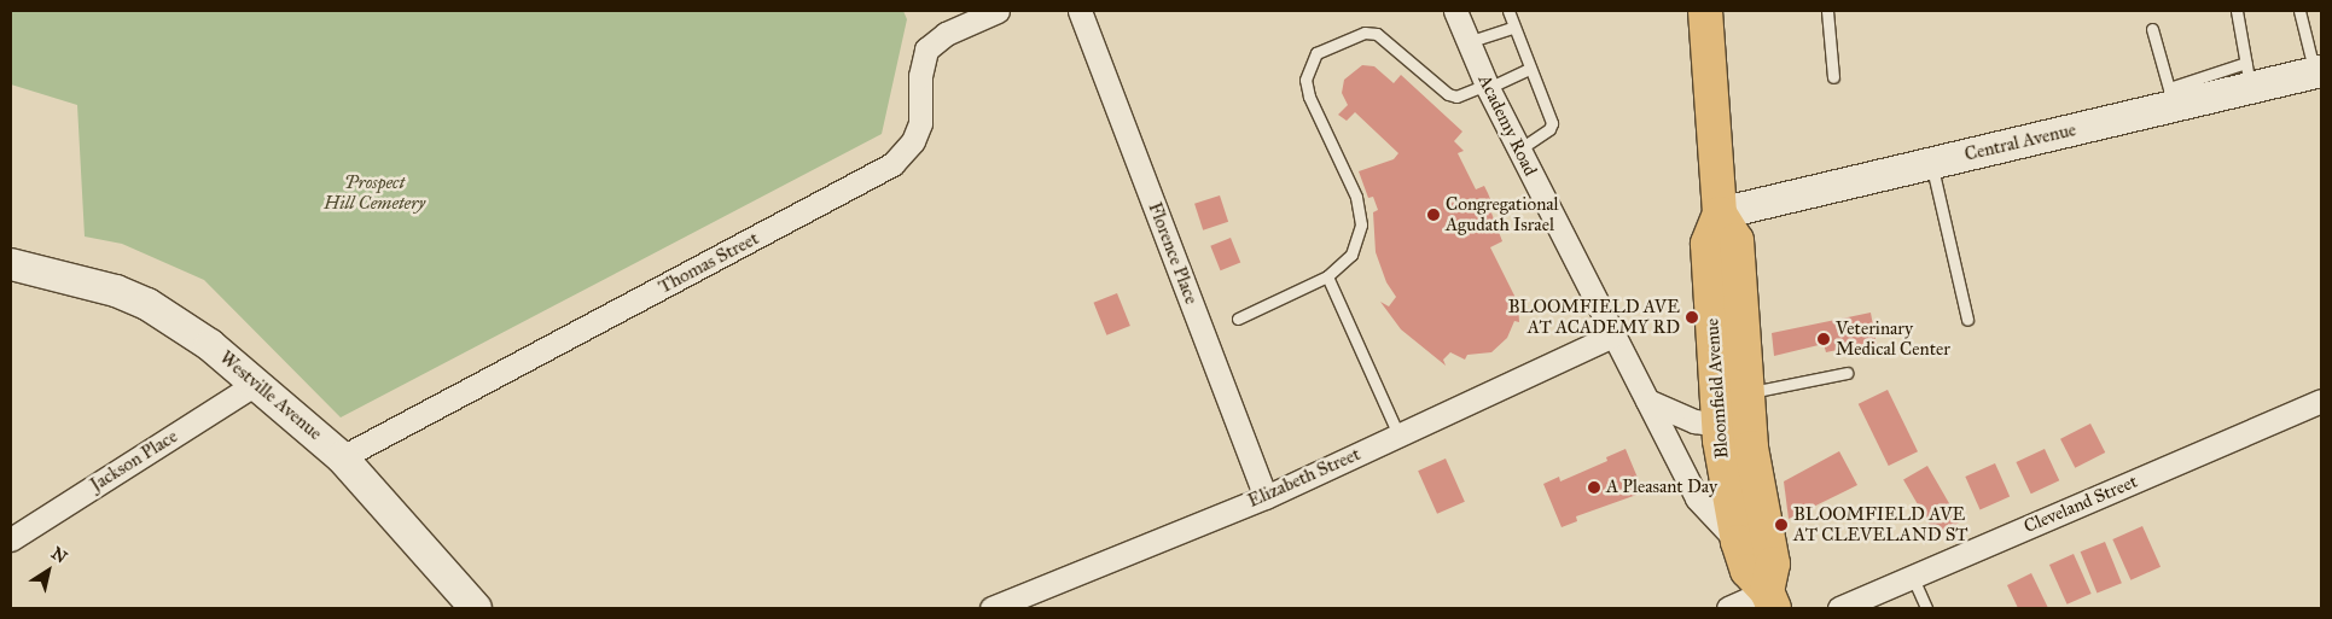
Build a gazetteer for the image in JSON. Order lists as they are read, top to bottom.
{
  "streets": {
    "main road": ["Central Avenue", "Bloomfield Avenue", "Westville Avenue"],
    "street": [
      "Academy Road",
      "Florence Place",
      "Thomas Street",
      "Jackson Place",
      "Elizabeth Street",
      "Cleveland Street"
    ]
  },
  "crossings": [
    ["Academy Road", "Bloomfield Avenue"],
    ["Academy Road", "Elizabeth Street"],
    ["Central Avenue", "Bloomfield Avenue"],
    ["Florence Place", "Elizabeth Street"],
    ["Thomas Street", "Westville Avenue"],
    ["Westville Avenue", "Jackson Place"]
  ],
  "parks": ["Prospect Hill Cemetery"],
  "places": [
    "Congregational Agudath Israel",
    "BLOOMFIELD AVE AT ACADEMY RD",
    "Veterinary Medical Center",
    "A Pleasant Day",
    "BLOOMFIELD AVE AT CLEVELAND ST"
  ],
  "north": "top right"
}
